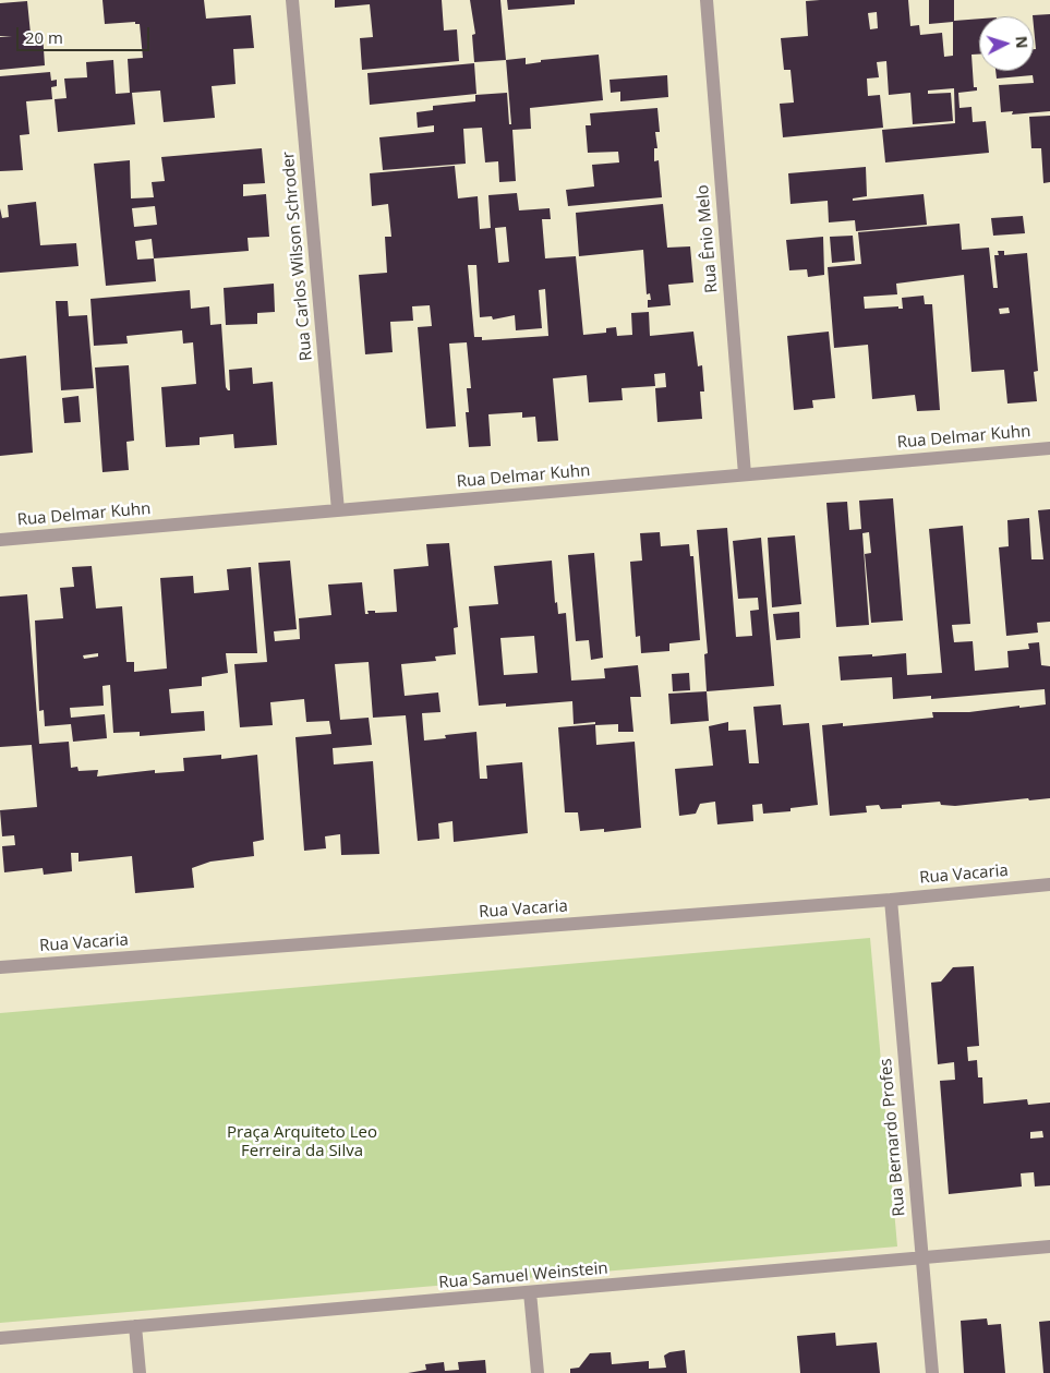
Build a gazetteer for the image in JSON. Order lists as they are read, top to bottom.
{
  "streets": {
    "street": [
      "Rua Ênio Melo",
      "Rua Carlos Wilson Schroder",
      "Rua Delmar Kuhn",
      "Rua Vacaria",
      "Rua Bernardo Profes",
      "Rua Samuel Weinstein"
    ]
  },
  "crossings": [
    ["Rua Ênio Melo", "Rua Delmar Kuhn"],
    ["Rua Carlos Wilson Schroder", "Rua Delmar Kuhn"],
    ["Rua Vacaria", "Rua Bernardo Profes"],
    ["Rua Bernardo Profes", "Rua Samuel Weinstein"]
  ],
  "parks": ["Praça Arquiteto Leo Ferreira da Silva"],
  "scale_bar": "20 m",
  "north": "right"
}
